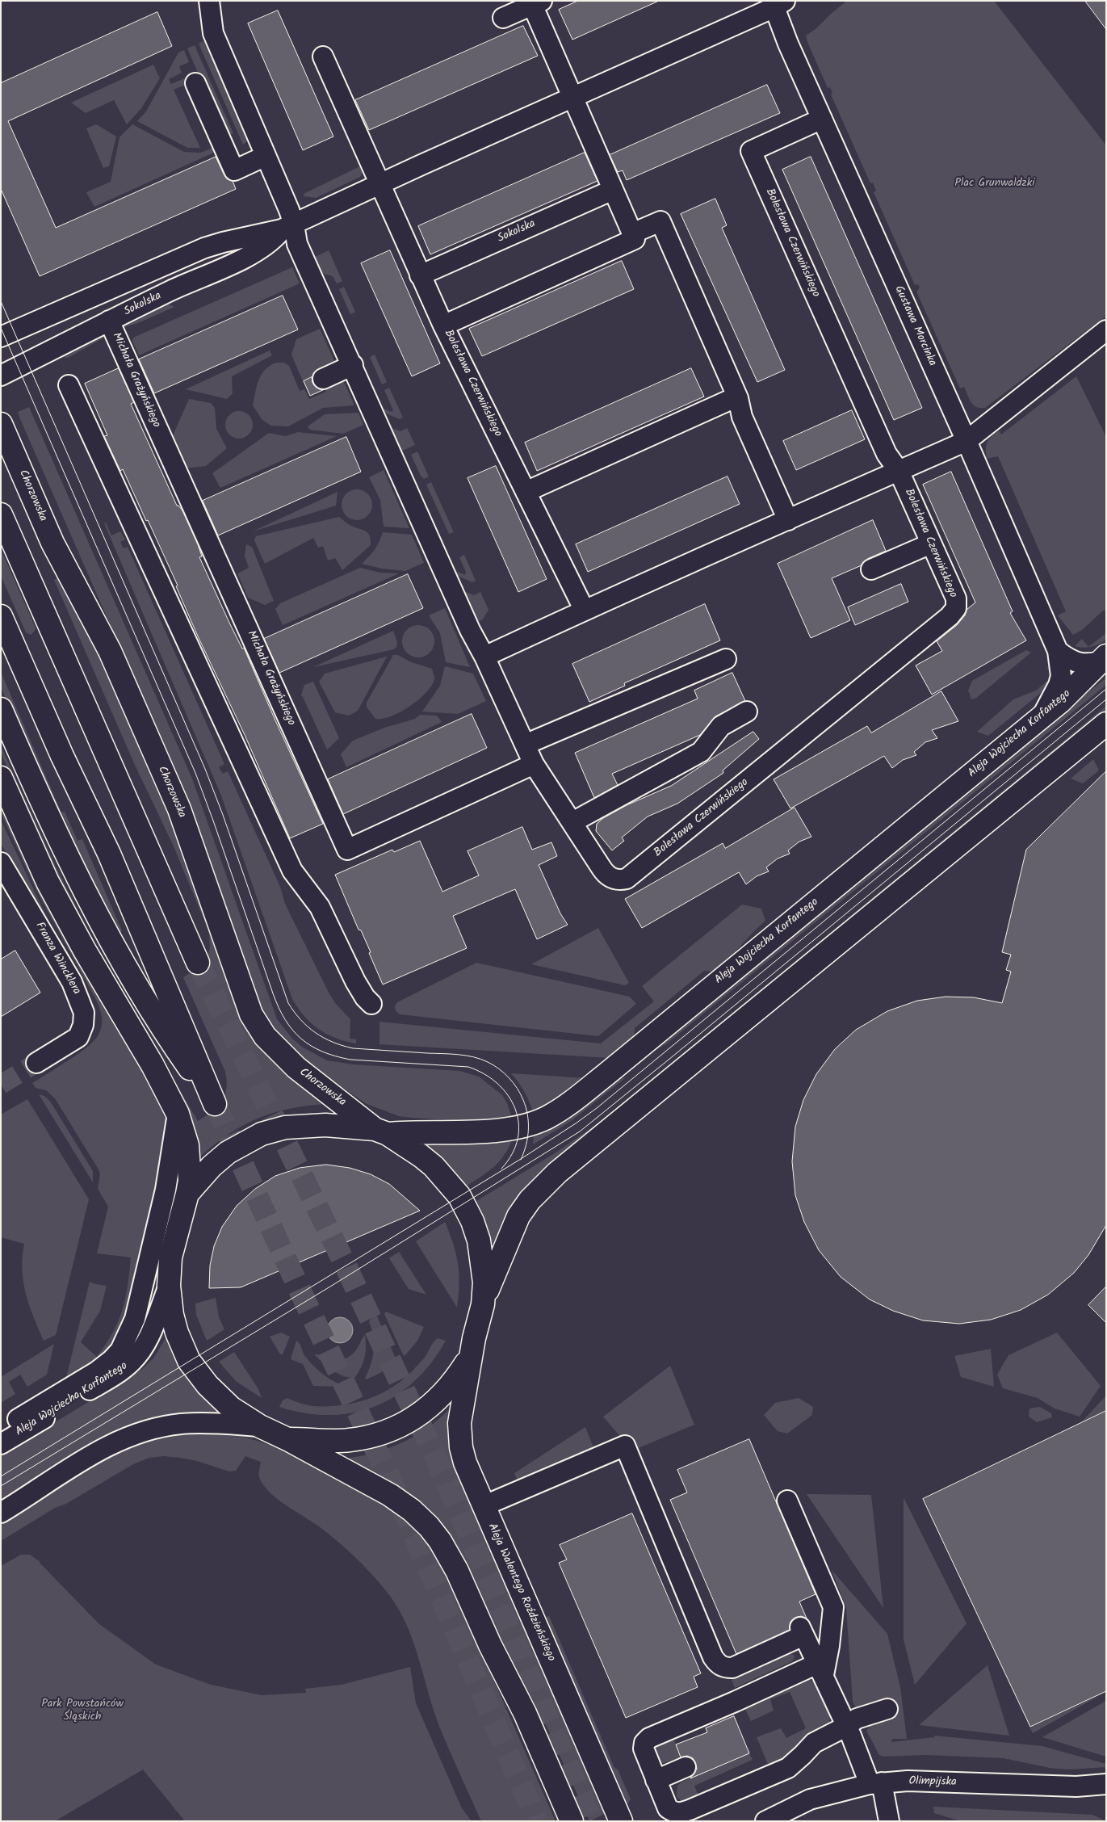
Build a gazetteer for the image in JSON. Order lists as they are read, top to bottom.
{
  "streets": {
    "main road": ["Chorzowska", "Aleja Wojciecha Korfantego", "Aleja Walentego Roździeńskiego"],
    "street": [
      "Sokolska",
      "Bolesława Czerwińskiego",
      "Gustawa Morcinka",
      "Michała Grażyńskiego",
      "Franza Wincklera",
      "Olimpijska"
    ]
  },
  "crossings": [
    ["Sokolska", "Bolesława Czerwińskiego"],
    ["Sokolska", "Gustawa Morcinka"],
    ["Sokolska", "Michała Grażyńskiego"],
    ["Bolesława Czerwińskiego", "Gustawa Morcinka"],
    ["Bolesława Czerwińskiego", "Michała Grażyńskiego"],
    ["Gustawa Morcinka", "Aleja Wojciecha Korfantego"],
    ["Chorzowska", "Aleja Wojciecha Korfantego"],
    ["Chorzowska", "Aleja Walentego Roździeńskiego"]
  ],
  "parks": ["Plac Grunwaldzki", "Park Powstańców Śląskich"]
}
